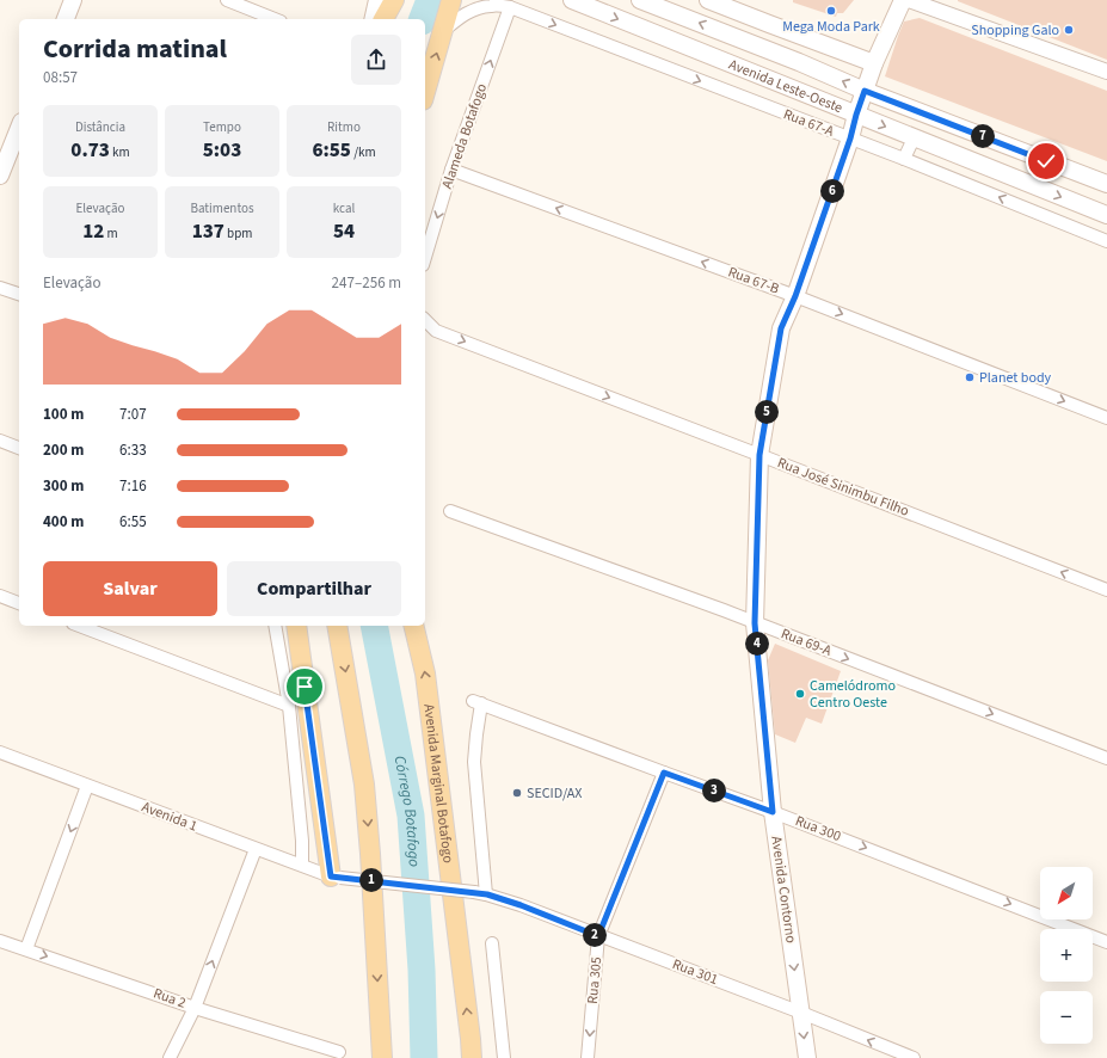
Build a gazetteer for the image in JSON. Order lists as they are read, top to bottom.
{
  "streets": {
    "main road": ["Avenida Leste-Oeste", "Avenida Marginal Botafogo", "Avenida Contorno"],
    "street": [
      "Rua 67-A",
      "Alameda Botafogo",
      "Rua 67-B",
      "Rua José Sinimbu Filho",
      "Rua 69-A",
      "Avenida 1",
      "Rua 300",
      "Rua 301",
      "Rua 305",
      "Rua 2"
    ]
  },
  "crossings": [
    ["Avenida Leste-Oeste", "Avenida Contorno"],
    ["Rua 67-A", "Alameda Botafogo"],
    ["Rua 67-A", "Avenida Contorno"],
    ["Alameda Botafogo", "Rua 67-B"],
    ["Rua 67-B", "Avenida Contorno"],
    ["Rua José Sinimbu Filho", "Avenida Contorno"],
    ["Rua 69-A", "Avenida Contorno"],
    ["Avenida 1", "Rua 301"],
    ["Rua 300", "Avenida Contorno"],
    ["Rua 300", "Rua 301"],
    ["Rua 300", "Rua 305"],
    ["Avenida Contorno", "Rua 301"],
    ["Rua 301", "Rua 305"]
  ],
  "one_way": ["Rua 69-A", "Rua 300", "Rua 2"],
  "water": ["Córrego Botafogo"],
  "places": [
    "Mega Moda Park",
    "Shopping Galo",
    "Planet body",
    "Camelódromo Centro Oeste",
    "SECID/AX"
  ],
  "north": "bottom left",
  "page": {
    "heading": ["Corrida matinal", "08:57"],
    "stats": [
      ["Distância", "0.73 km"],
      ["Tempo", "5:03"],
      ["Ritmo", "6:55 /km"],
      ["Elevação", "12 m"],
      ["Batimentos", "137 bpm"],
      ["kcal", "54"]
    ],
    "pins": [
      "7",
      "6",
      "5",
      "4",
      "3",
      "1",
      "2"
    ],
    "chart": ["Elevação", "247–256 m"],
    "list": [
      {
        "name": "100 m",
        "note": "7:07"
      },
      {
        "name": "200 m",
        "note": "6:33"
      },
      {
        "name": "300 m",
        "note": "7:16"
      },
      {
        "name": "400 m",
        "note": "6:55"
      }
    ],
    "buttons": ["Salvar", "Compartilhar"],
    "map_buttons": ["+", "−"]
  }
}
